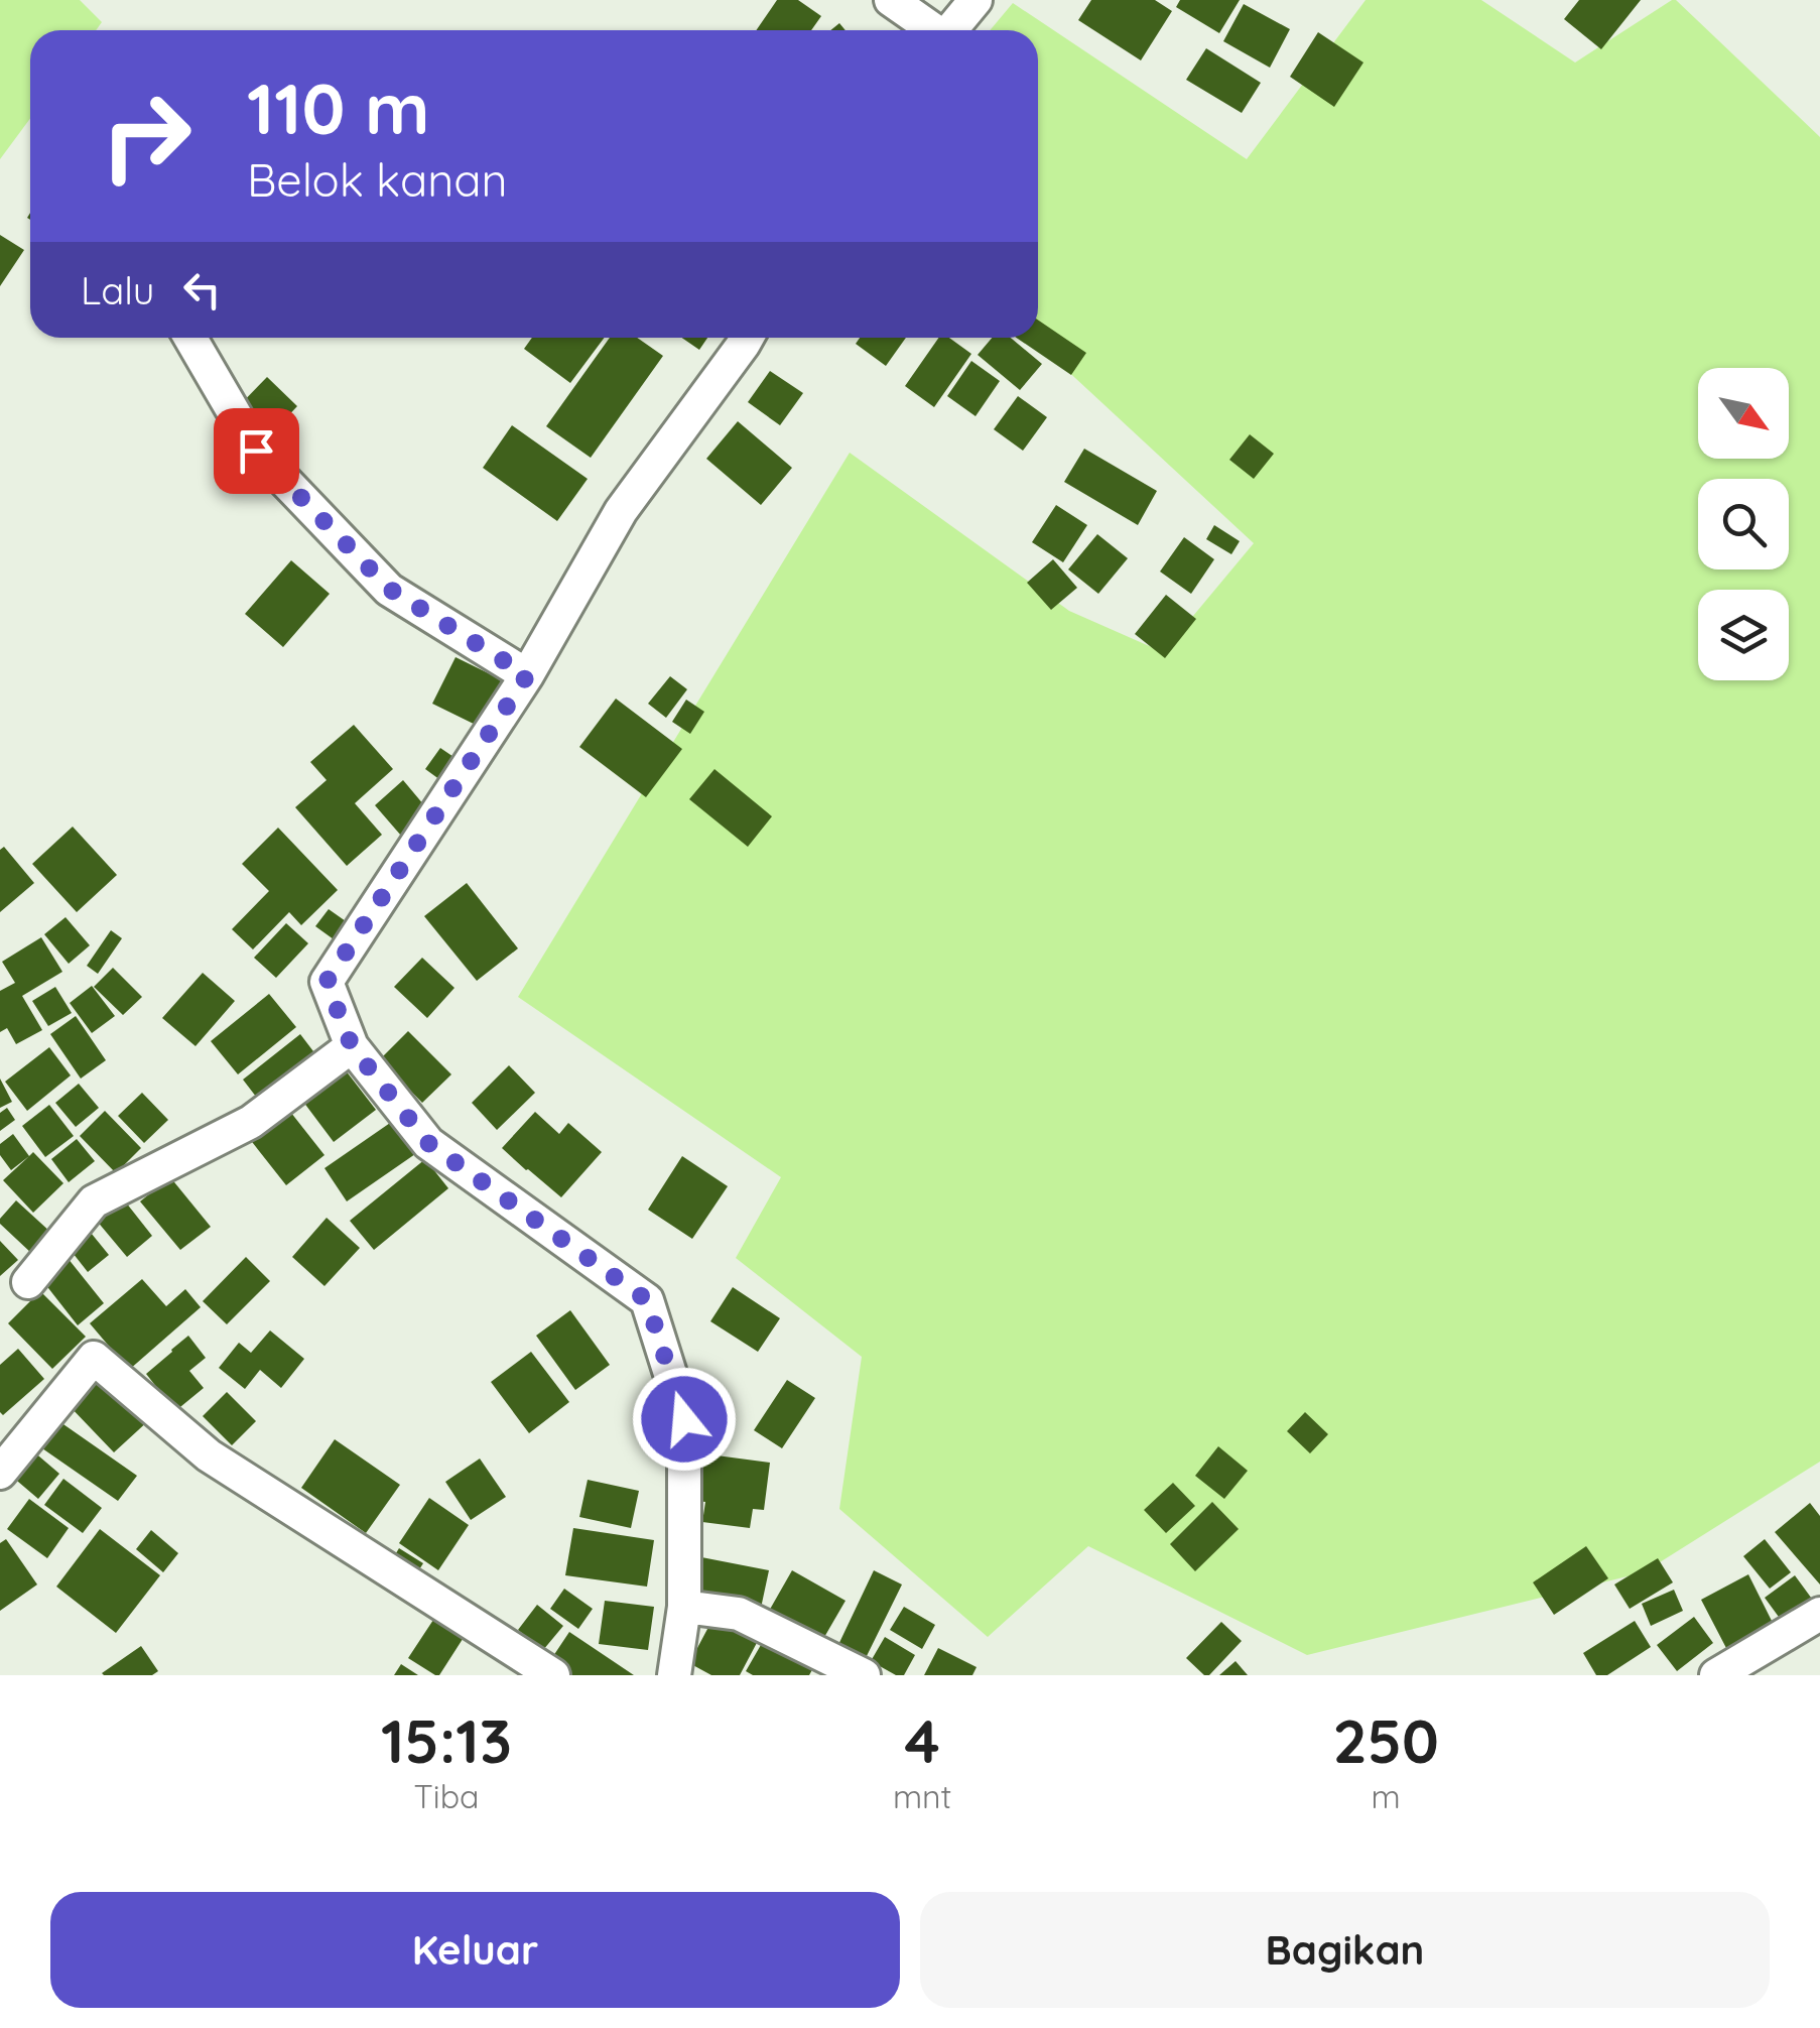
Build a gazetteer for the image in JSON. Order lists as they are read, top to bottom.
{
  "north": "bottom right",
  "page": {
    "turn": ["110 m", "Belok kanan"],
    "then": "Lalu",
    "eta": [
      "15:13",
      "Tiba",
      "4",
      "mnt",
      "250",
      "m"
    ],
    "buttons": ["Keluar", "Bagikan"]
  }
}
